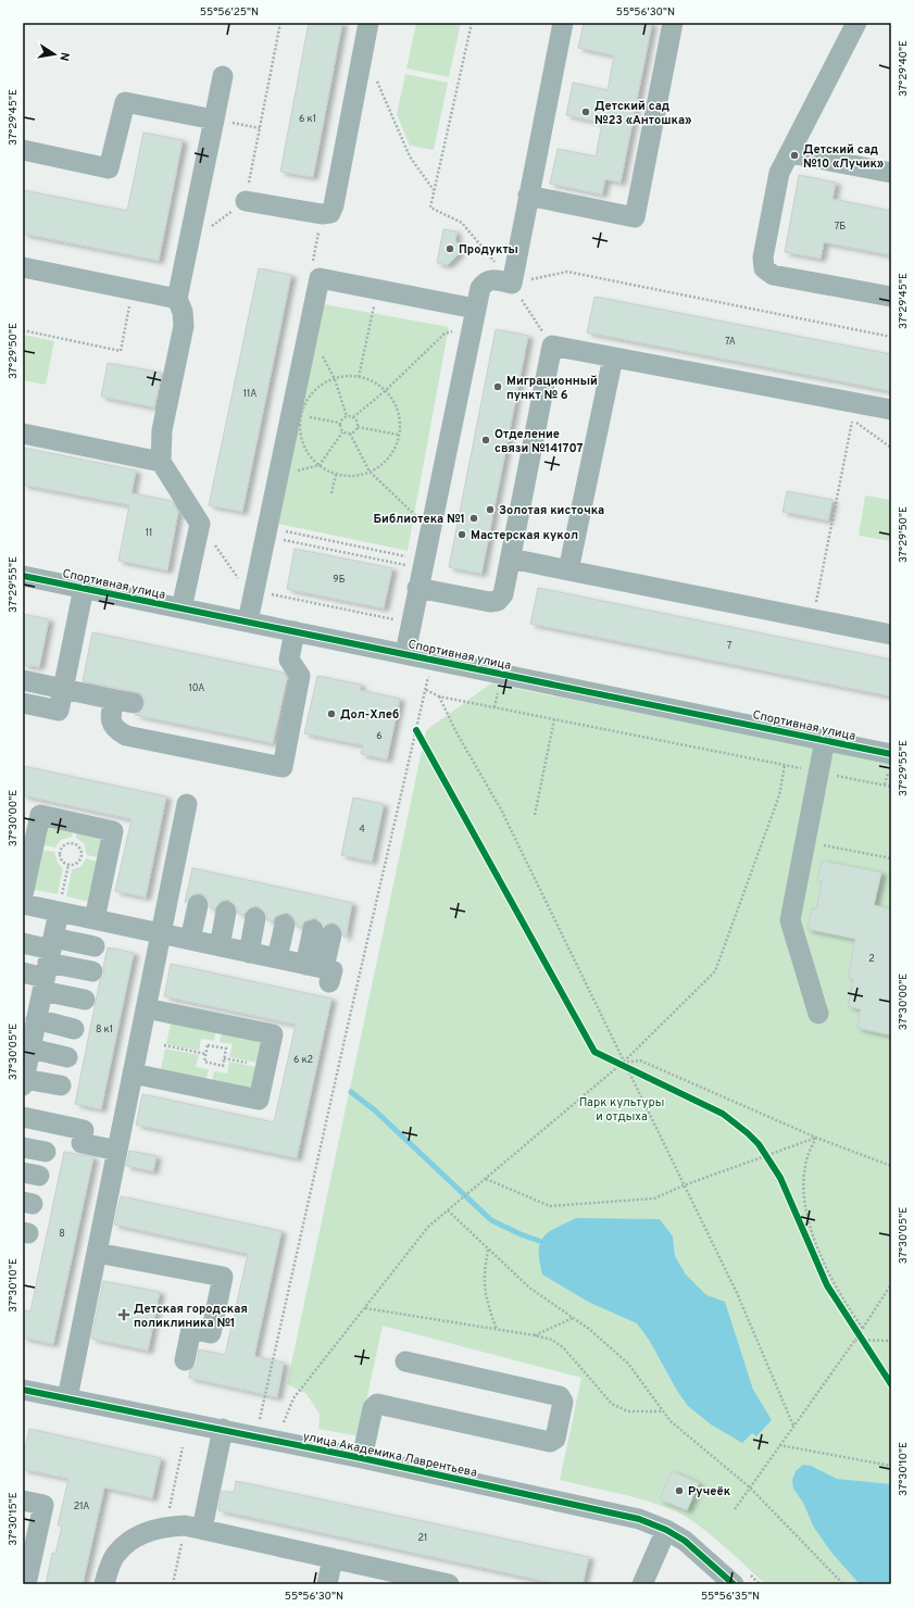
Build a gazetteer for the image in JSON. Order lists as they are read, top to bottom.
{
  "streets": {
    "street": ["Спортивная улица", "улица Академика Лаврентьева"]
  },
  "parks": ["Парк культуры и отдыха"],
  "places": {
    "other": [
      "Детский сад №23 «Антошка»",
      "Детский сад №10 «Лучик»",
      "Продукты",
      "Миграционный пункт № 6",
      "Отделение связи №141707",
      "Золотая кисточка",
      "Библиотека №1",
      "Мастерская кукол",
      "Дол-Хлеб",
      "Ручеёк"
    ],
    "health": ["Детская городская поликлиника №1"]
  },
  "house_numbers": [
    "6 к1",
    "7Б",
    "7А",
    "11А",
    "11",
    "9Б",
    "7",
    "10А",
    "6",
    "4",
    "2",
    "8 к1",
    "6 к2",
    "8",
    "21А",
    "21"
  ],
  "north": "right",
  "coordinates": [
    "55°56'25\"N",
    "55°56'30\"N",
    "37°29'40\"E",
    "37°29'45\"E",
    "37°29'50\"E",
    "37°29'55\"E",
    "37°30'00\"E",
    "37°30'05\"E",
    "37°30'10\"E",
    "37°30'15\"E",
    "55°56'35\"N"
  ]
}
